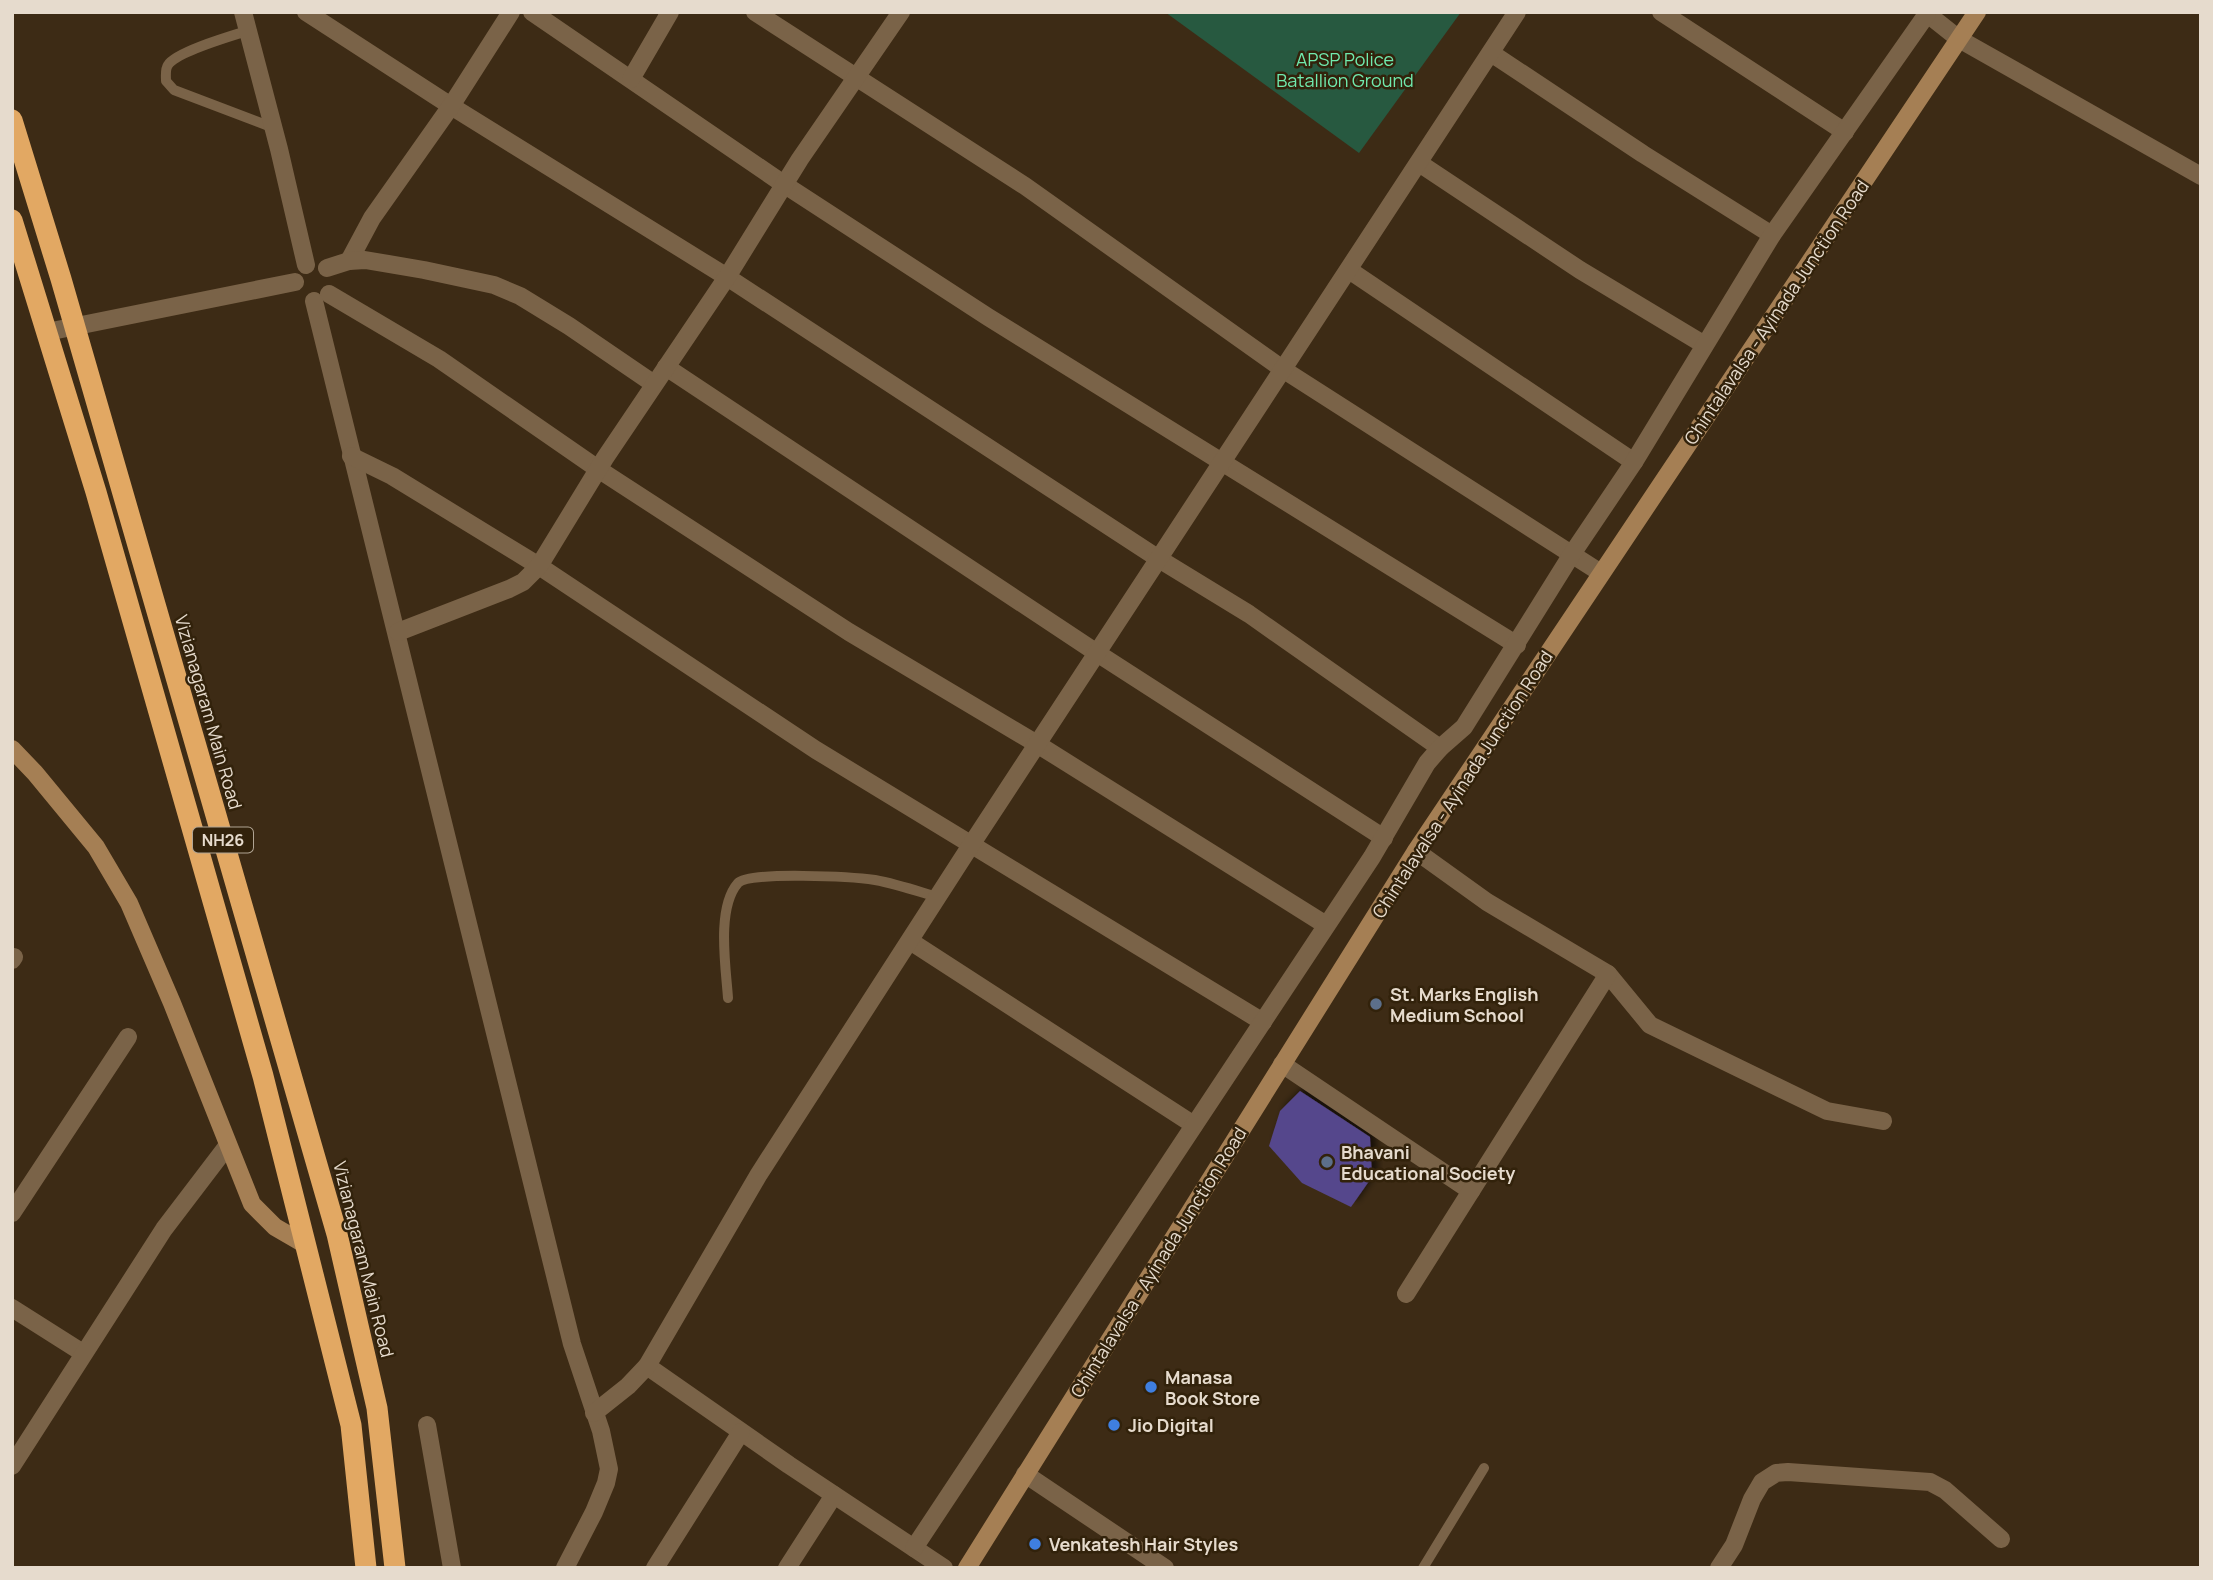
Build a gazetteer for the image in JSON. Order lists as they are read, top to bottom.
{
  "streets": {
    "highway": ["Vizianagaram Main Road", "NH26"],
    "main road": ["Chintalavalsa - Ayinada Junction Road"]
  },
  "parks": ["APSP Police Batallion Ground"],
  "places": [
    "St. Marks English Medium School",
    "Bhavani Educational Society",
    "Manasa Book Store",
    "Jio Digital",
    "Venkatesh Hair Styles"
  ]
}
